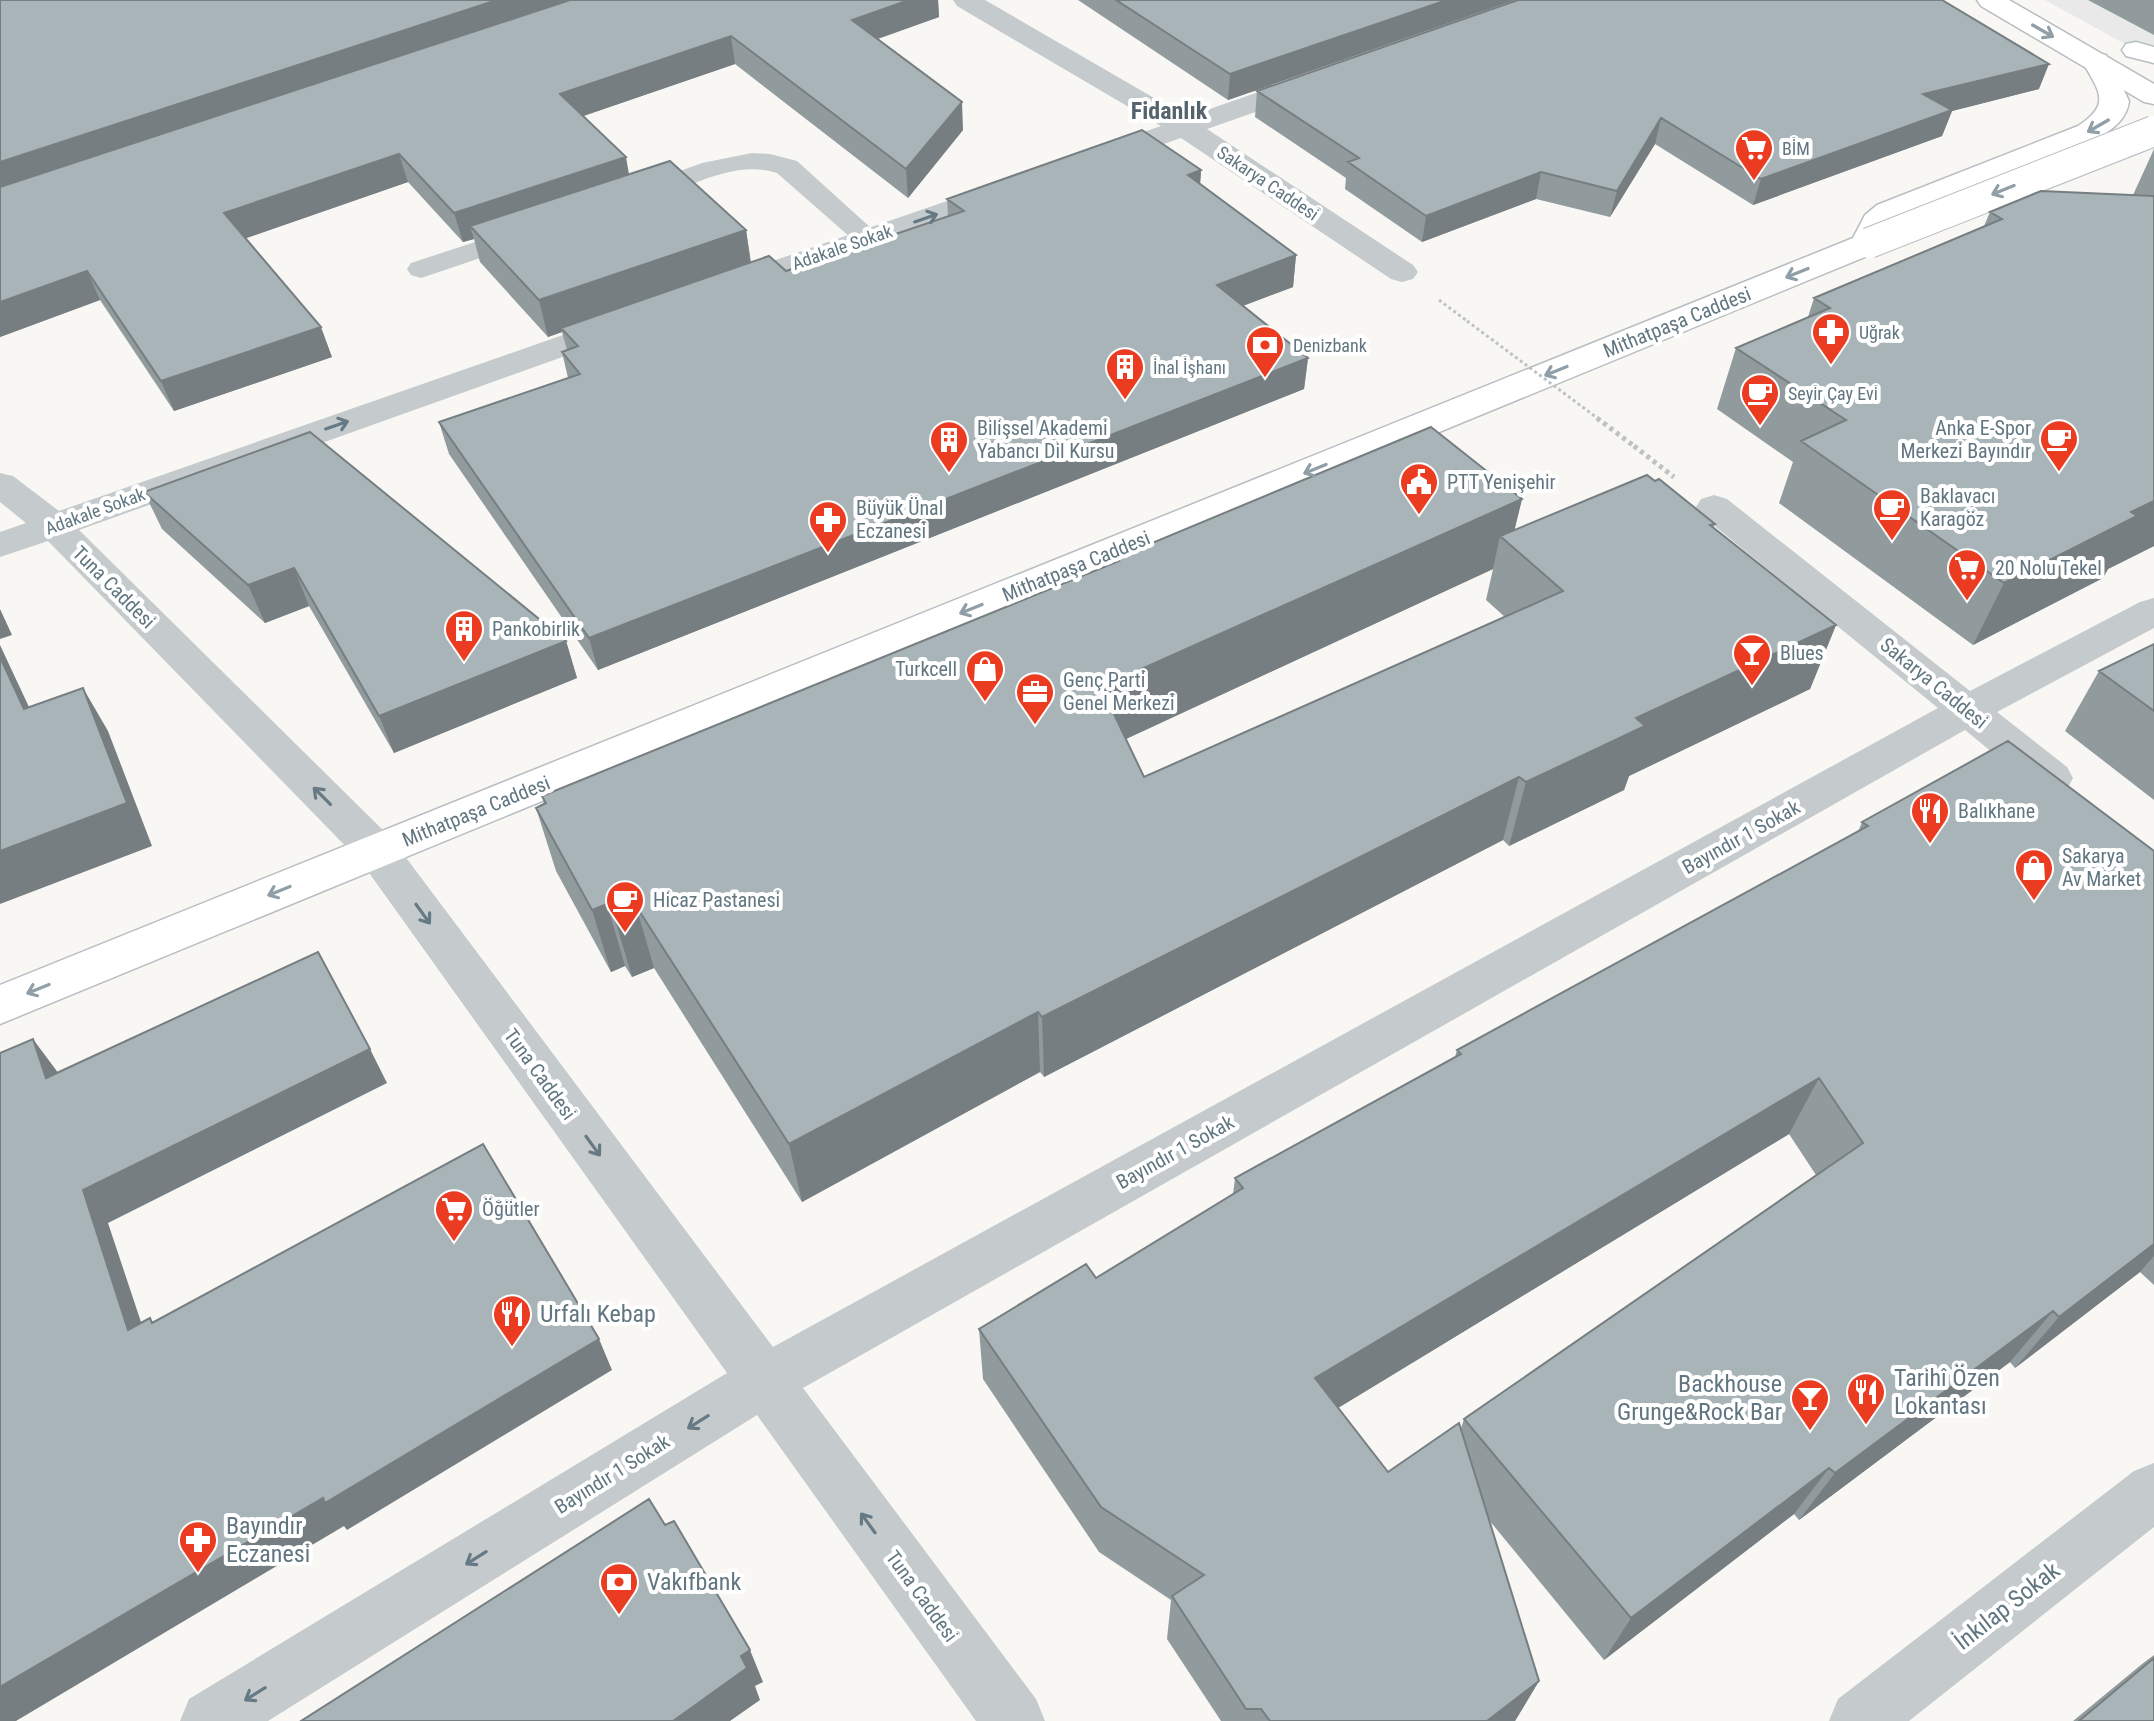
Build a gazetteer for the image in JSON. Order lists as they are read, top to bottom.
{
  "streets": {
    "main road": ["Mithatpaşa Caddesi"],
    "street": [
      "Sakarya Caddesi",
      "Adakale Sokak",
      "Tuna Caddesi",
      "Bayındır 1 Sokak",
      "İnkılap Sokak"
    ]
  },
  "crossings": [
    ["Sakarya Caddesi", "Bayındır 1 Sokak"],
    ["Adakale Sokak", "Tuna Caddesi"],
    ["Mithatpaşa Caddesi", "Tuna Caddesi"],
    ["Tuna Caddesi", "Bayındır 1 Sokak"]
  ],
  "one_way": ["Adakale Sokak", "Mithatpaşa Caddesi"],
  "districts": ["Fidanlık"],
  "places": {
    "supermarket": ["BİM", "20 Nolu Tekel", "Öğütler"],
    "pharmacy": ["Uğrak", "Büyük Ünal Eczanesi", "Bayındır Eczanesi"],
    "bank": ["Denizbank", "Vakıfbank"],
    "building": ["İnal İşhanı", "Bilişsel Akademi Yabancı Dil Kursu", "Pankobirlik"],
    "cafe": [
      "Seyir Çay Evi",
      "Anka E-Spor Merkezi Bayındır",
      "Baklavacı Karagöz",
      "Hicaz Pastanesi"
    ],
    "public building": ["PTT Yenişehir"],
    "bar": ["Blues", "Backhouse Grunge&Rock Bar"],
    "shop": ["Turkcell", "Sakarya Av Market"],
    "office": ["Genç Parti Genel Merkezi"],
    "restaurant": ["Balıkhane", "Urfalı Kebap", "Tarihî Özen Lokantası"]
  }
}
